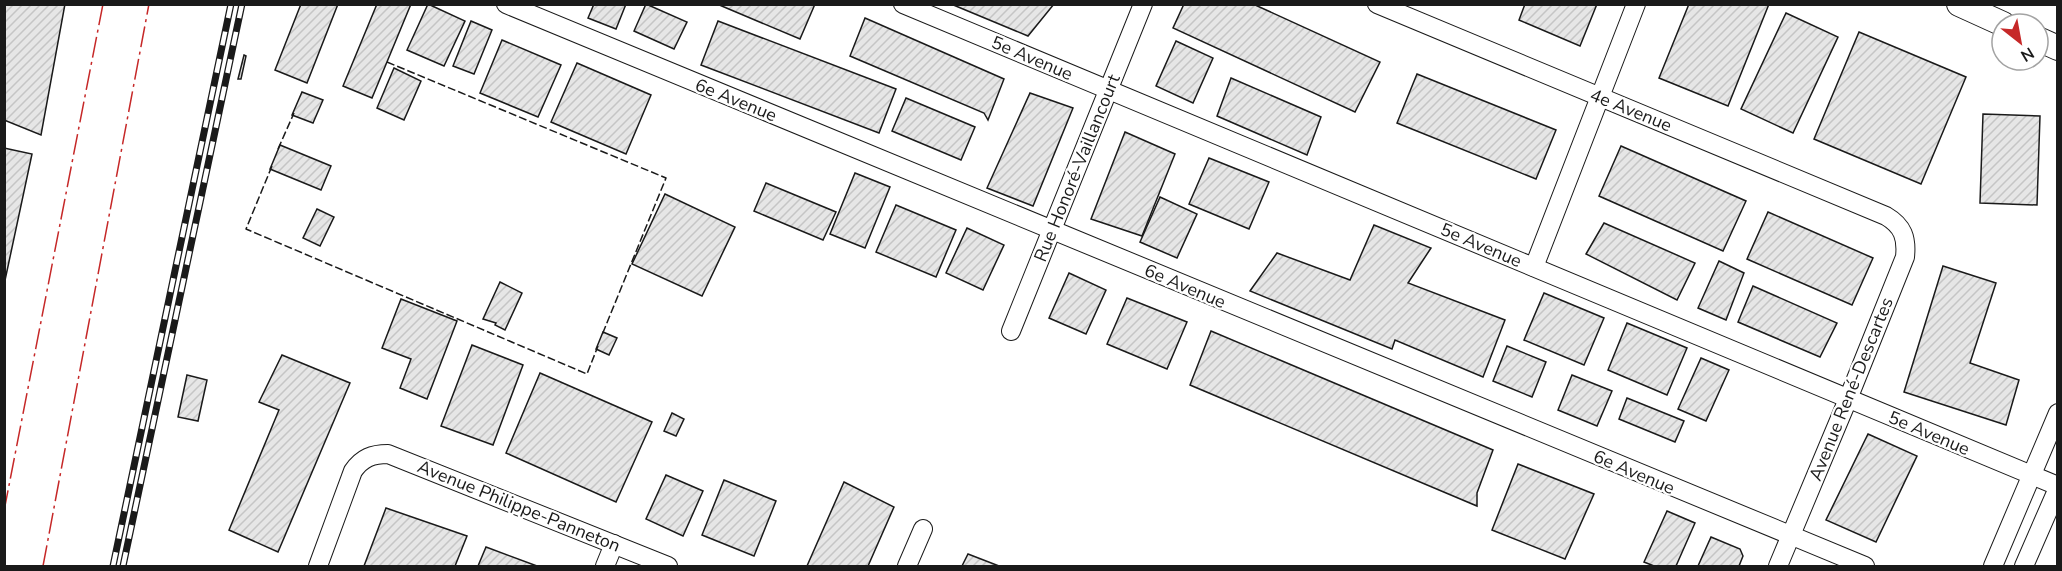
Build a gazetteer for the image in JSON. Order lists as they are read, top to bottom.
{
  "streets": {
    "street": [
      "5e Avenue",
      "6e Avenue",
      "4e Avenue",
      "Rue Honoré-Vaillancourt",
      "Avenue René-Descartes",
      "Avenue Philippe-Panneton"
    ]
  },
  "crossings": [
    ["5e Avenue", "Rue Honoré-Vaillancourt"],
    ["5e Avenue", "Avenue René-Descartes"],
    ["6e Avenue", "Rue Honoré-Vaillancourt"],
    ["6e Avenue", "Avenue René-Descartes"],
    ["4e Avenue", "Avenue René-Descartes"]
  ],
  "north": "bottom right"
}
